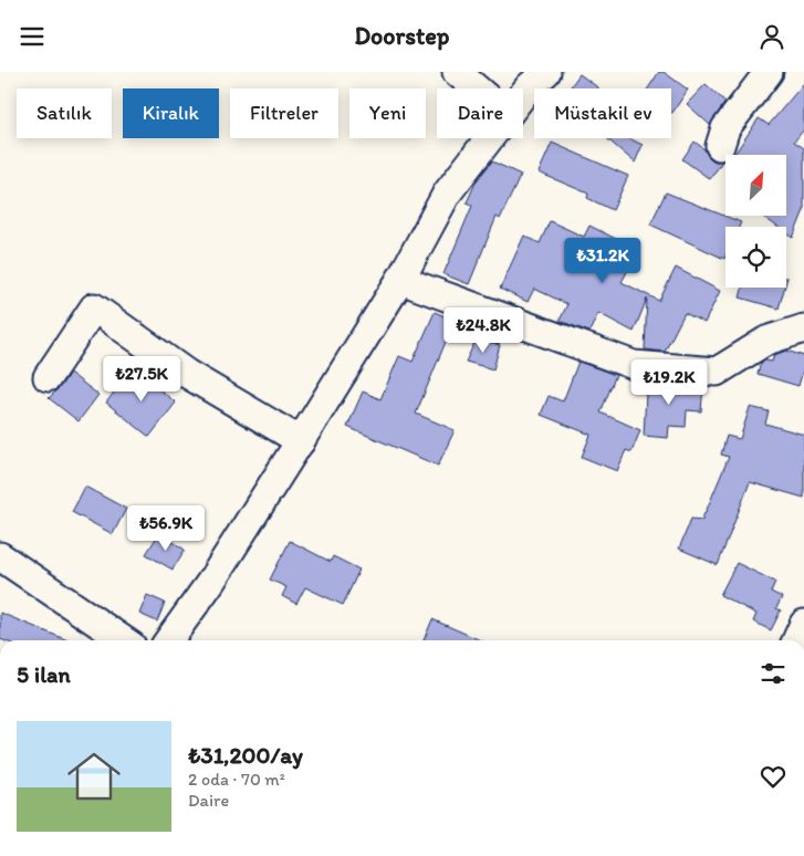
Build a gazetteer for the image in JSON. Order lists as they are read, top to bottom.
{
  "north": "top right",
  "page": {
    "header": "Doorstep",
    "chip": [
      "Satılık",
      "Kiralık",
      "Filtreler",
      "Yeni",
      "Daire",
      "Müstakil ev"
    ],
    "price": [
      "₺31.2K",
      "₺24.8K",
      "₺27.5K",
      "₺19.2K",
      "₺56.9K"
    ],
    "heading": "5 ilan",
    "list": [
      {
        "name": "₺31,200/ay",
        "note": "2 oda · 70 m² · Daire"
      }
    ]
  }
}
